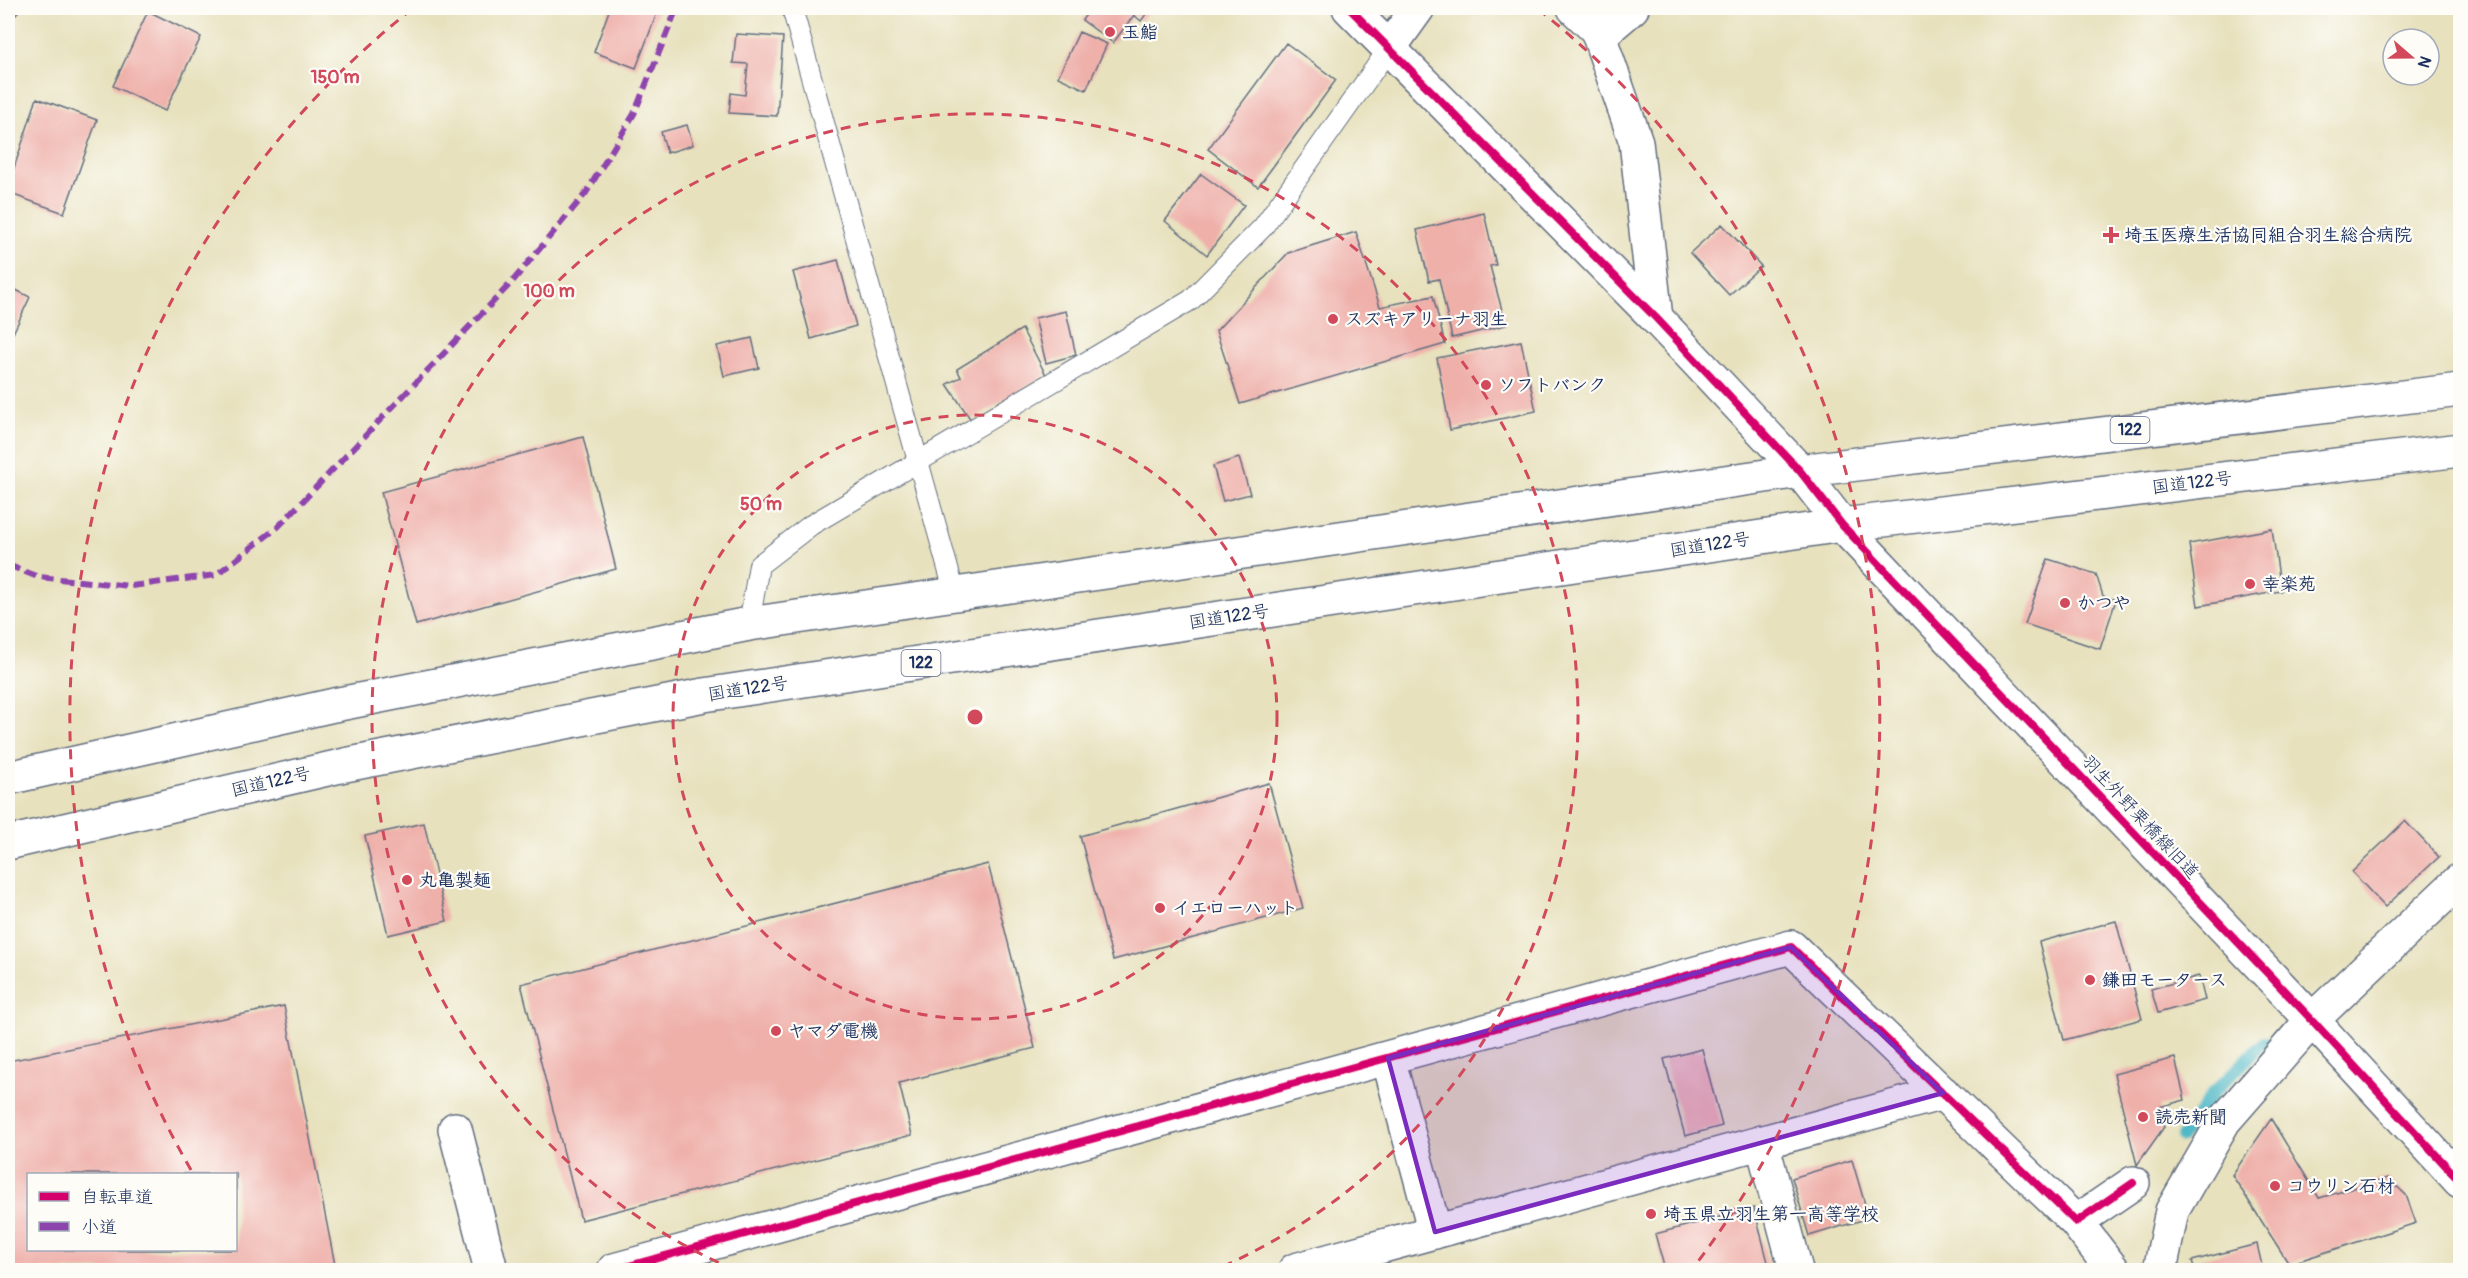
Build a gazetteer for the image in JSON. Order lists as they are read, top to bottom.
{
  "streets": {
    "main road": ["122", "国道122号", "羽生外野栗橋線旧道"]
  },
  "crossings": [
    ["122", "羽生外野栗橋線旧道"],
    ["国道122号", "羽生外野栗橋線旧道"]
  ],
  "places": {
    "other": [
      "玉鮨",
      "スズキアリーナ羽生",
      "ソフトバンク",
      "幸楽苑",
      "かつや",
      "丸亀製麺",
      "イエローハット",
      "鎌田モータース",
      "ヤマダ電機",
      "読売新聞",
      "コウリン石材",
      "埼玉県立羽生第一高等学校"
    ],
    "health": ["埼玉医療生活協同組合羽生総合病院"]
  },
  "legend": ["自転車道", "小道"],
  "north": "right",
  "rings": ["150 m", "100 m", "50 m"]
}
